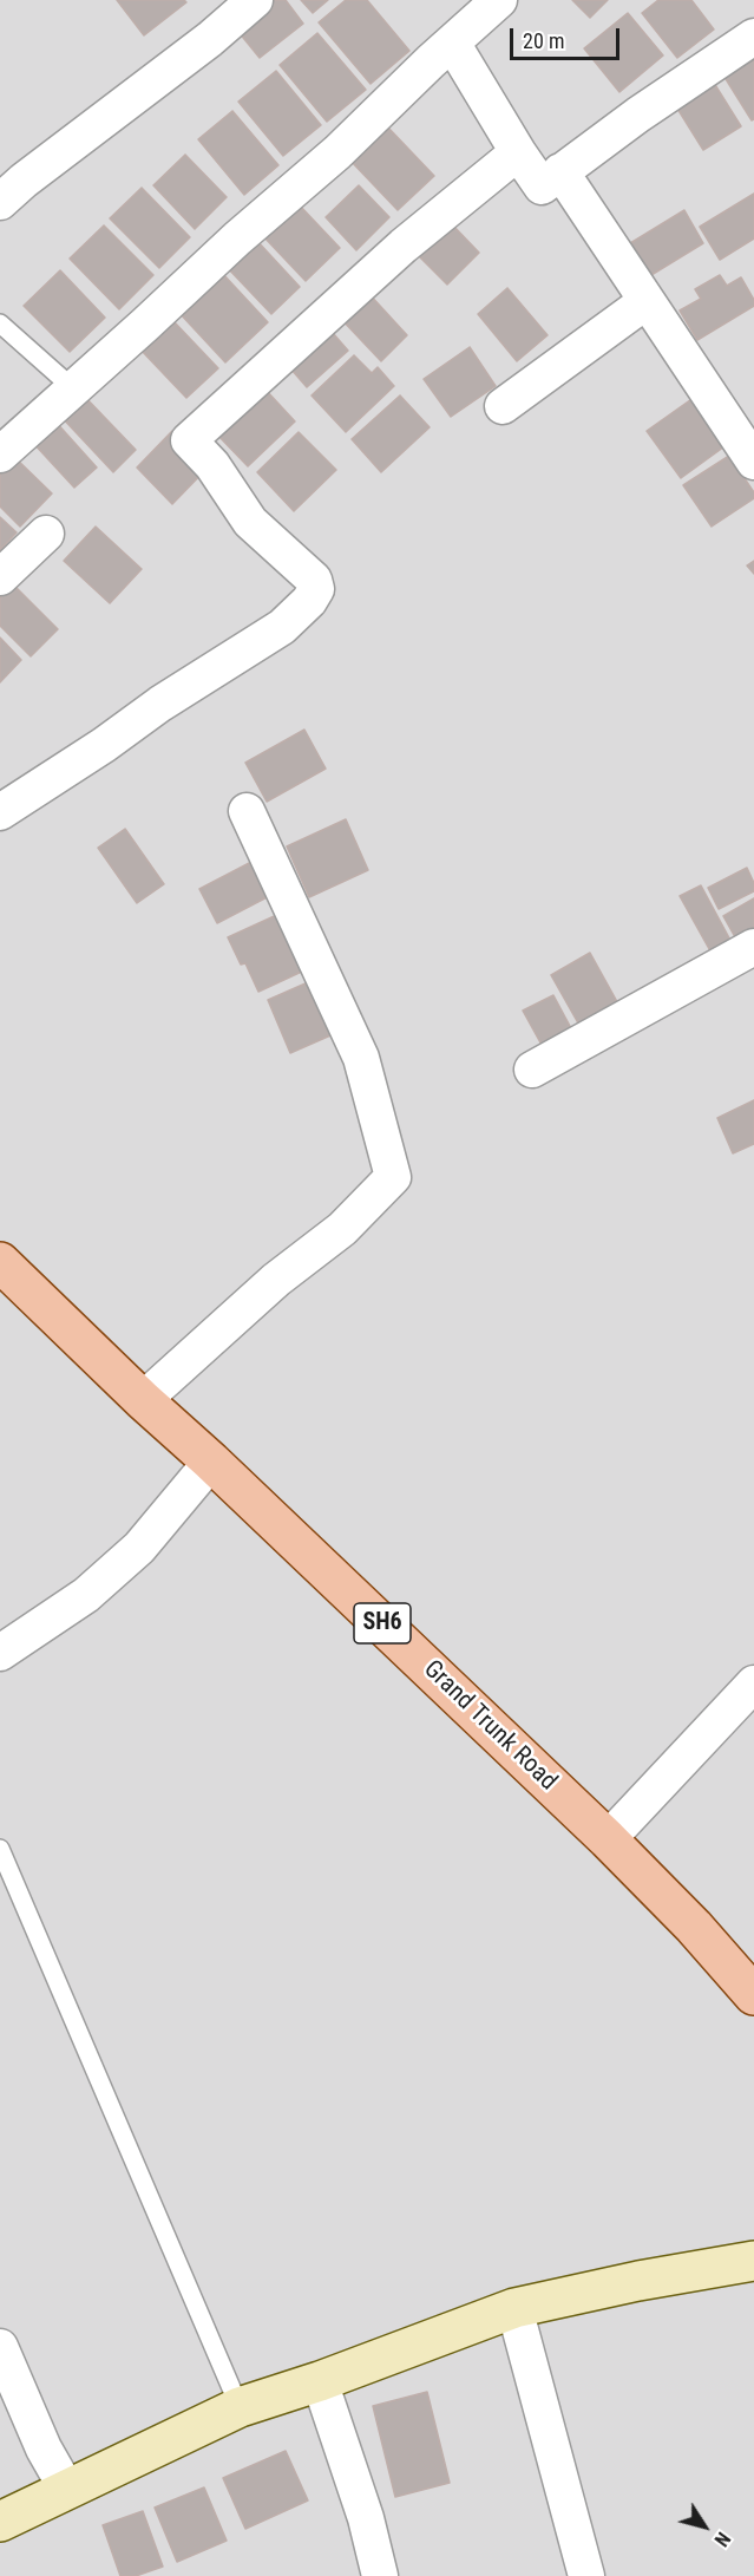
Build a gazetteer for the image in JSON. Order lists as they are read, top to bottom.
{
  "streets": {
    "main road": ["SH6", "Grand Trunk Road"]
  },
  "scale_bar": "20 m",
  "north": "bottom right"
}
